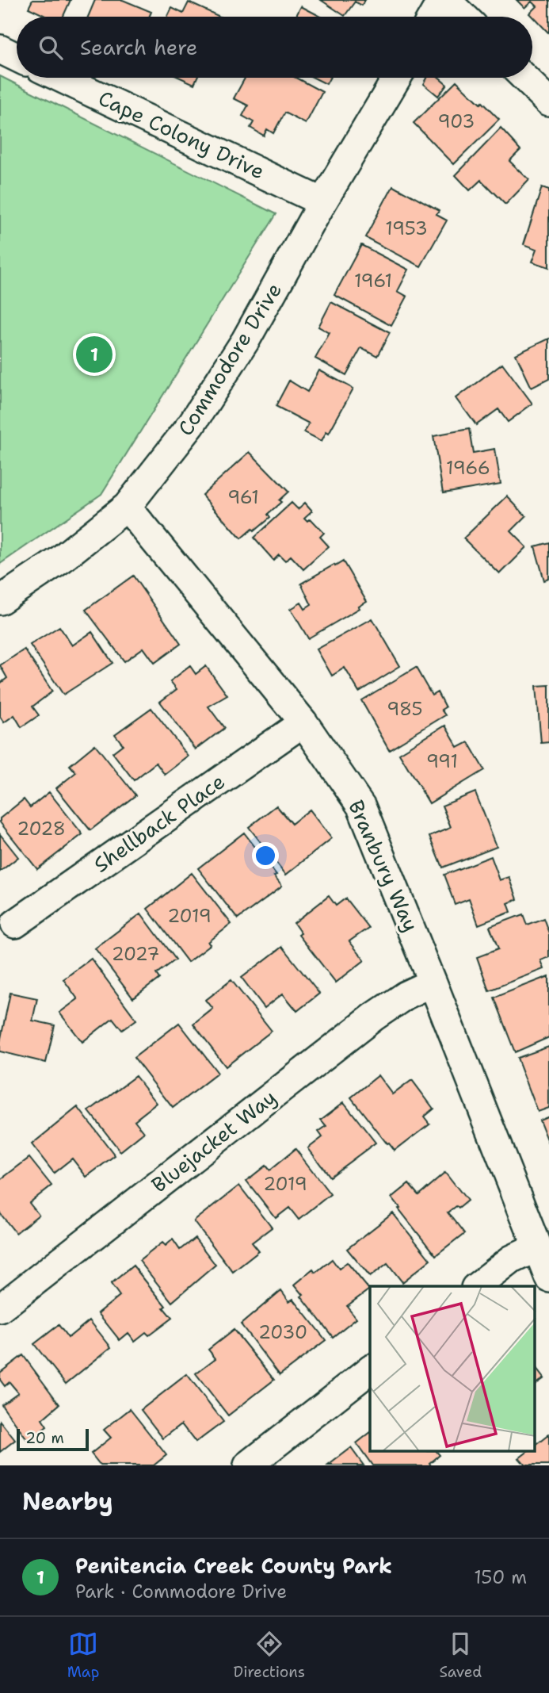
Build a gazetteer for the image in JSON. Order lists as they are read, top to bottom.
{
  "streets": {
    "street": [
      "Cape Colony Drive",
      "Commodore Drive",
      "Shellback Place",
      "Branbury Way",
      "Bluejacket Way"
    ]
  },
  "crossings": [
    ["Cape Colony Drive", "Commodore Drive"],
    ["Commodore Drive", "Branbury Way"],
    ["Shellback Place", "Branbury Way"],
    ["Branbury Way", "Bluejacket Way"]
  ],
  "house_numbers": [
    "903",
    "1953",
    "1961",
    "1966",
    "961",
    "985",
    "991",
    "2028",
    "2019",
    "2027",
    "2019",
    "2030"
  ],
  "scale_bar": "20 m",
  "page": {
    "search": "Search here",
    "pins": "1",
    "scale": "20 m",
    "heading": "Nearby",
    "list": [
      {
        "mark": "1",
        "name": "Penitencia Creek County Park",
        "note": "Park · Commodore Drive",
        "value": "150 m"
      }
    ],
    "nav": ["Map", "Directions", "Saved"]
  }
}
